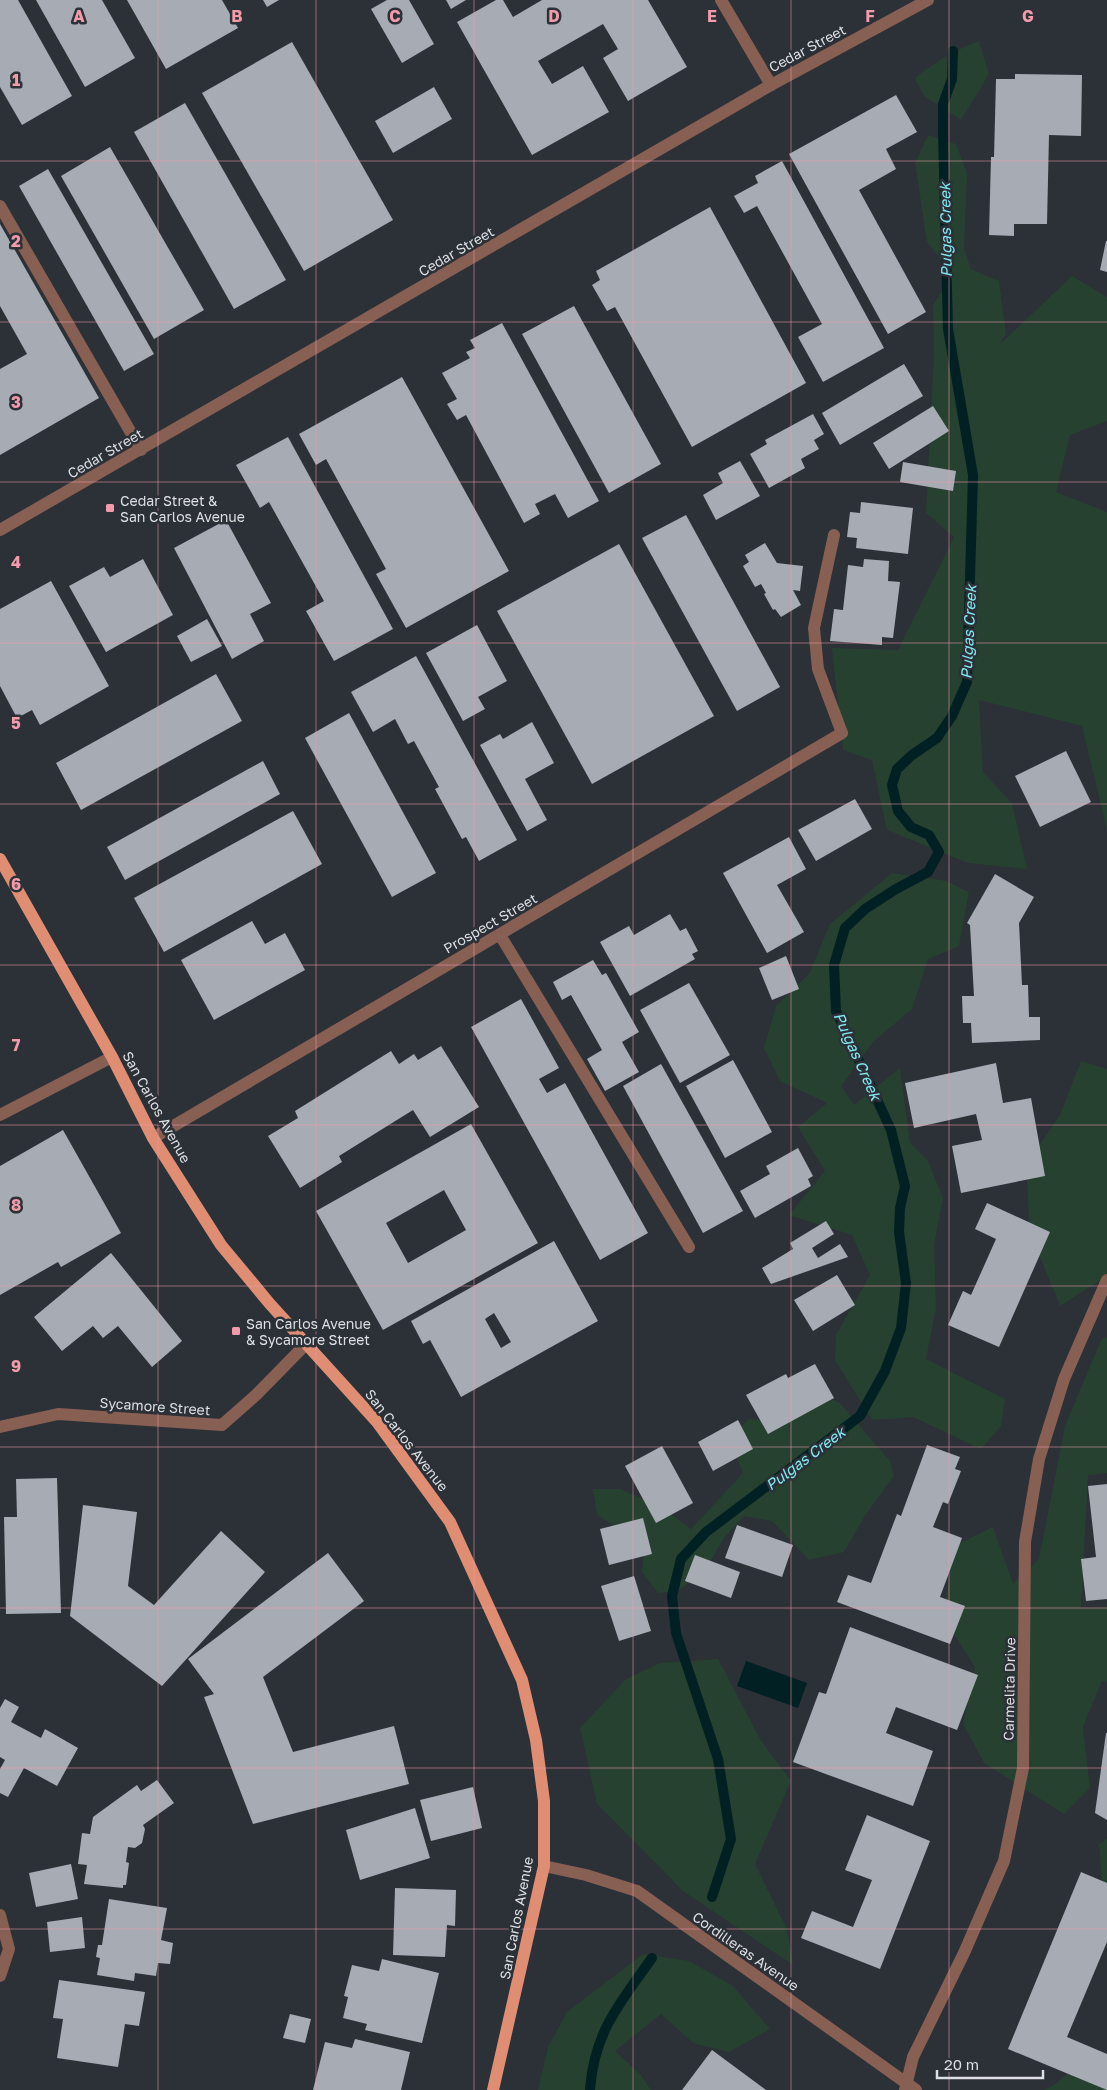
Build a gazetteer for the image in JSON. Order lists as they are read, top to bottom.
{
  "streets": {
    "main road": ["San Carlos Avenue"],
    "street": [
      "Cedar Street",
      "Prospect Street",
      "Sycamore Street",
      "Carmelita Drive",
      "Cordilleras Avenue"
    ]
  },
  "crossings": [
    ["Prospect Street", "San Carlos Avenue"],
    ["San Carlos Avenue", "Sycamore Street"],
    ["San Carlos Avenue", "Cordilleras Avenue"],
    ["Carmelita Drive", "Cordilleras Avenue"]
  ],
  "water": ["Pulgas Creek"],
  "places": {
    "transit": ["Cedar Street & San Carlos Avenue", "San Carlos Avenue & Sycamore Street"]
  },
  "scale_bar": "20 m",
  "grid": {
    "columns": [
      "A",
      "B",
      "C",
      "D",
      "E",
      "F",
      "G"
    ],
    "rows": [
      "1",
      "2",
      "3",
      "4",
      "5",
      "6",
      "7",
      "8",
      "9"
    ]
  }
}
